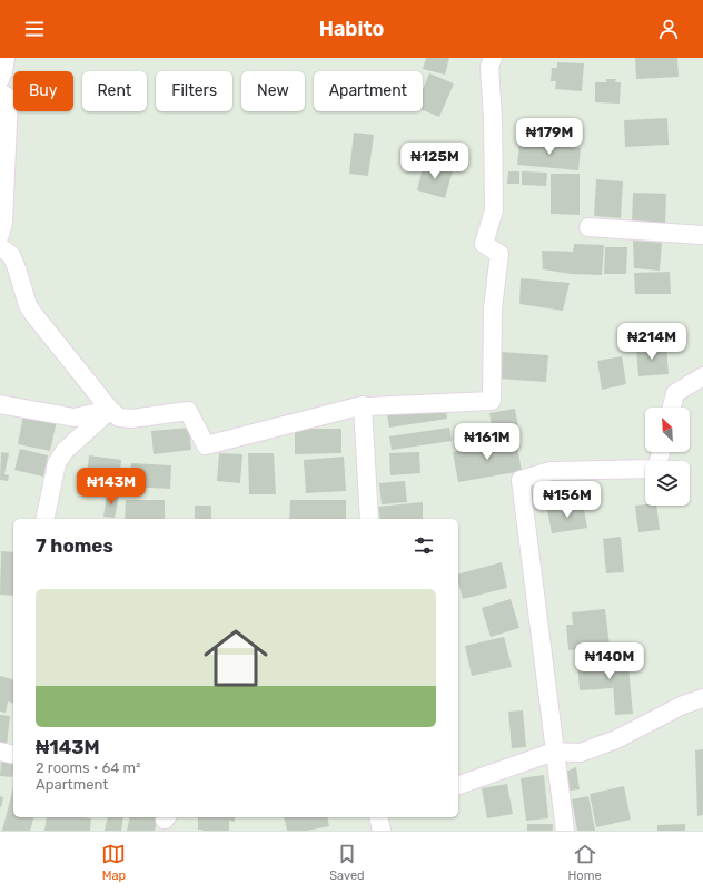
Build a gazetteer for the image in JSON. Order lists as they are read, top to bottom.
{
  "north": "top left",
  "page": {
    "header": "Habito",
    "chip": [
      "Buy",
      "Rent",
      "Filters",
      "New",
      "Apartment"
    ],
    "price": [
      "₦179M",
      "₦125M",
      "₦214M",
      "₦161M",
      "₦143M",
      "₦156M",
      "₦140M"
    ],
    "heading": "7 homes",
    "list": [
      {
        "name": "₦143M",
        "note": "2 rooms · 64 m² · Apartment"
      }
    ],
    "tabs": ["Map", "Saved", "Home"]
  }
}
